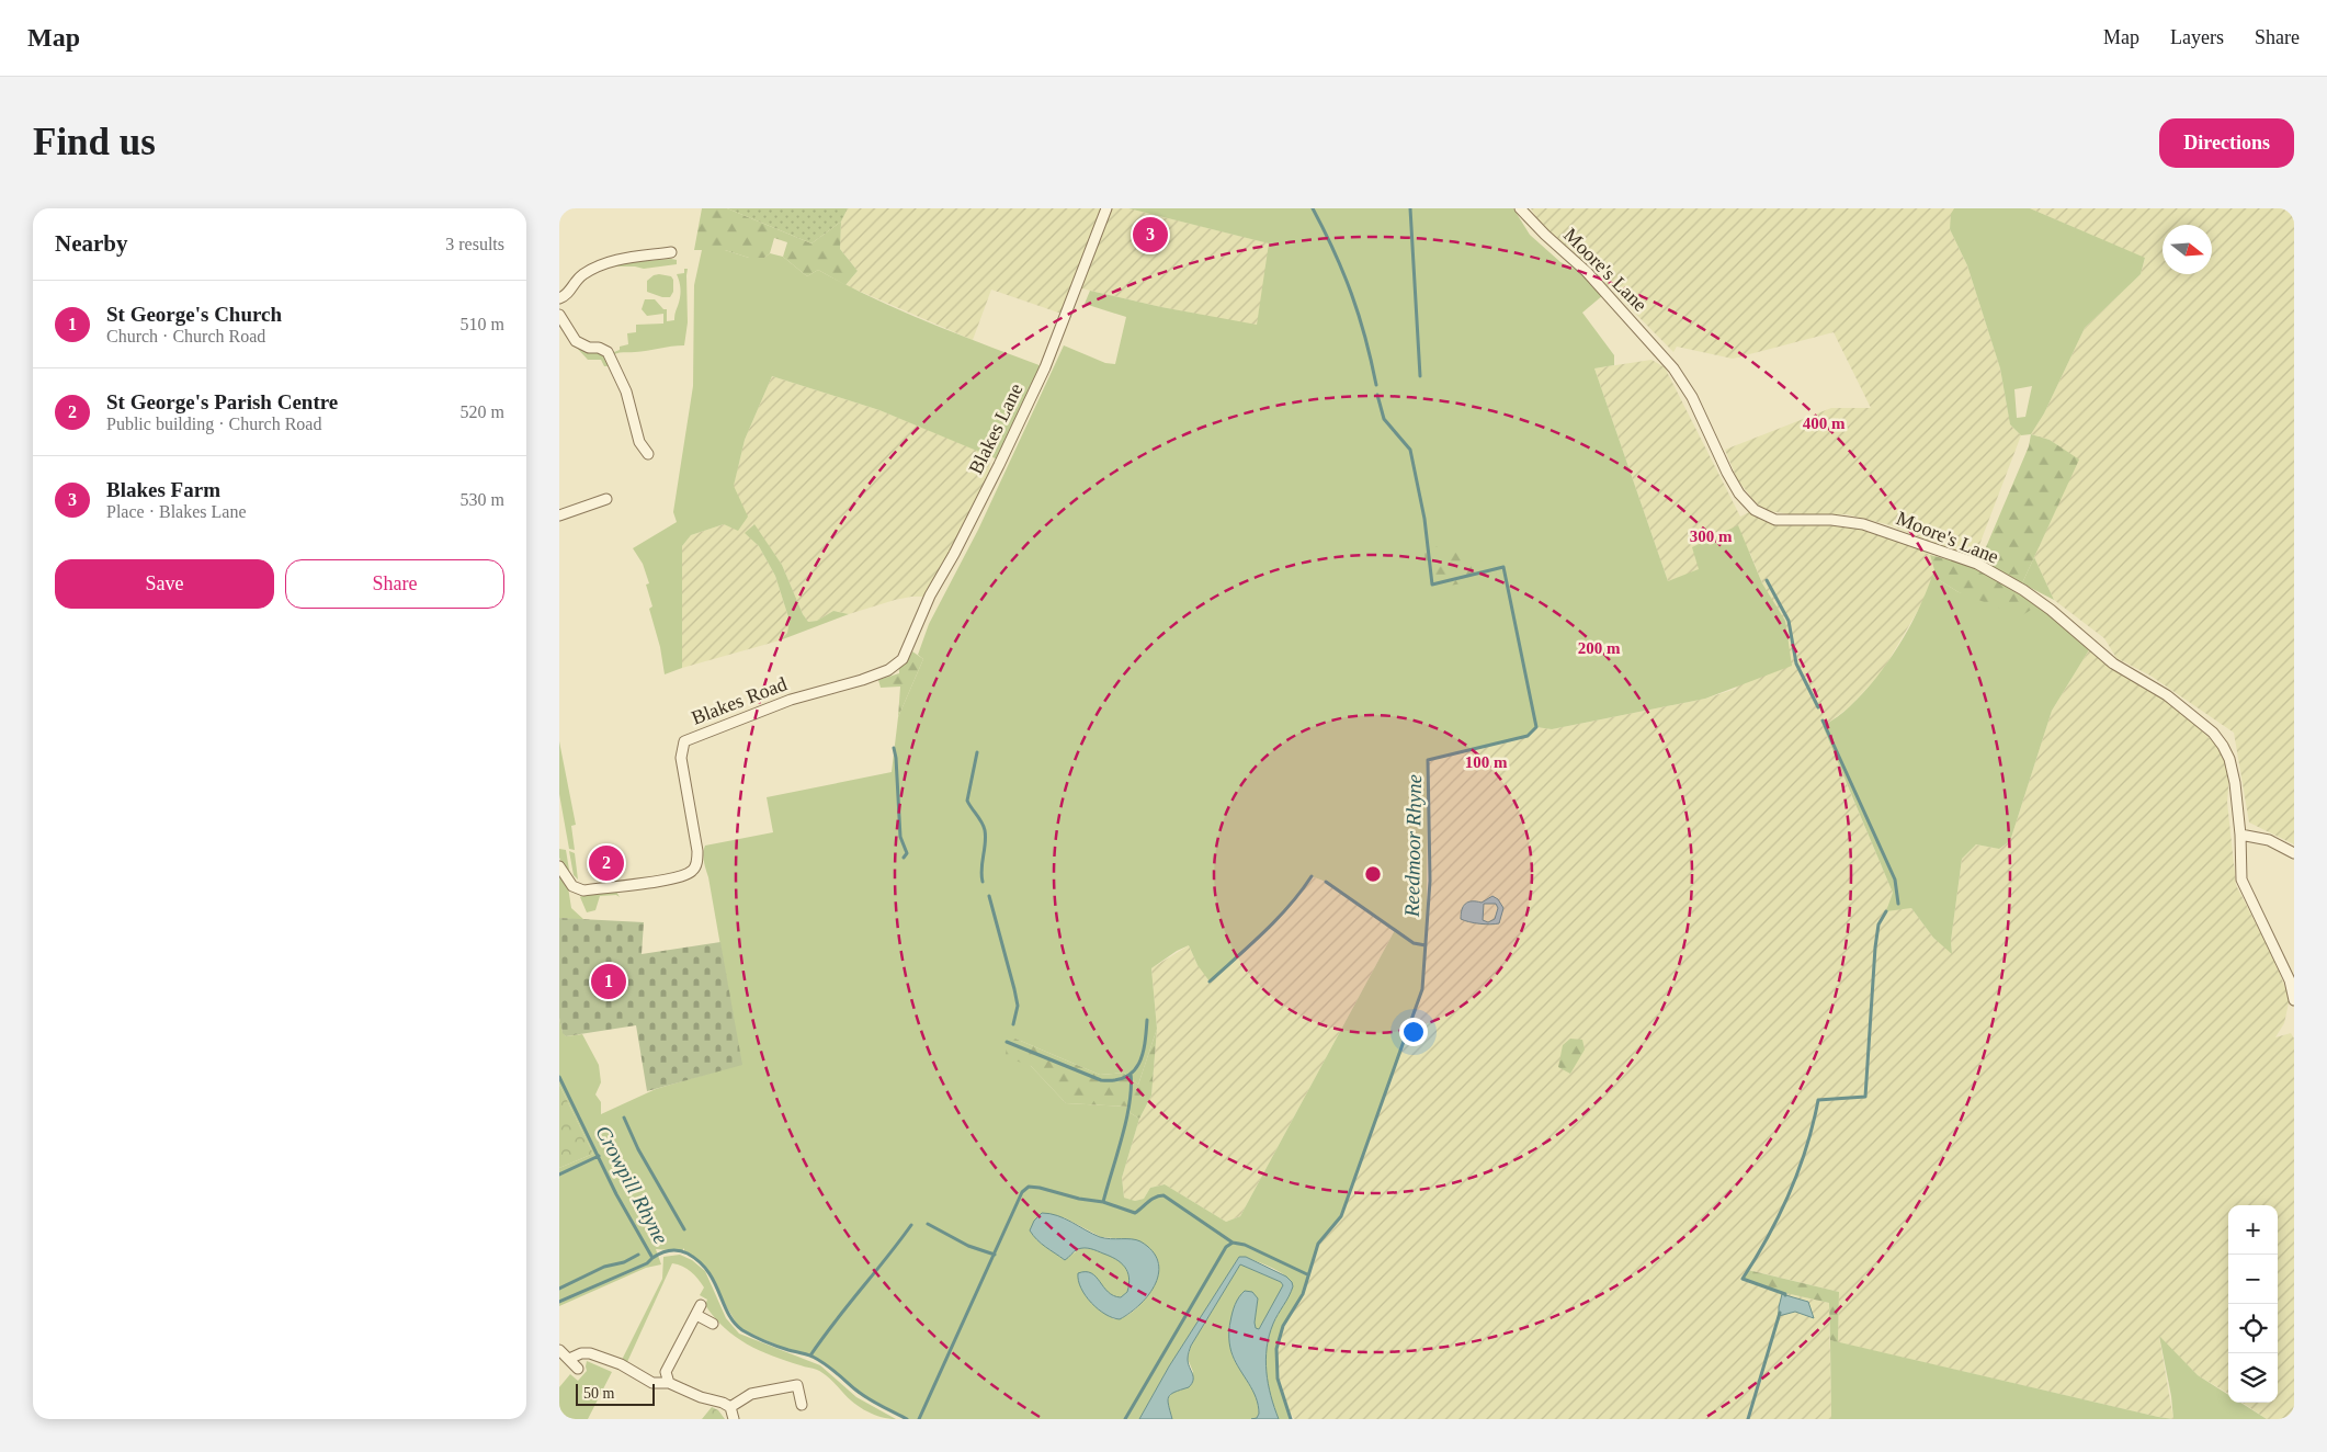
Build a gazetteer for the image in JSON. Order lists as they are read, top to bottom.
{
  "streets": {
    "street": ["Moore's Lane", "Blakes Lane", "Blakes Road"]
  },
  "crossings": [
    ["Blakes Lane", "Blakes Road"]
  ],
  "water": ["Reedmoor Rhyne", "Crowpill Rhyne"],
  "scale_bar": "50 m",
  "north": "right",
  "page": {
    "header": "Map",
    "nav": ["Map", "Layers", "Share"],
    "buttons": [
      "Directions",
      ["Save", "Share"]
    ],
    "title": "Find us",
    "heading": ["Nearby", "3 results"],
    "pins": ["3", "2", "1"],
    "list": [
      {
        "mark": "1",
        "name": "St George's Church",
        "note": "Church · Church Road",
        "value": "510 m"
      },
      {
        "mark": "2",
        "name": "St George's Parish Centre",
        "note": "Public building · Church Road",
        "value": "520 m"
      },
      {
        "mark": "3",
        "name": "Blakes Farm",
        "note": "Place · Blakes Lane",
        "value": "530 m"
      }
    ],
    "map_buttons": ["+", "−"],
    "scale": "50 m"
  },
  "rings": [
    "400 m",
    "300 m",
    "200 m",
    "100 m"
  ]
}
